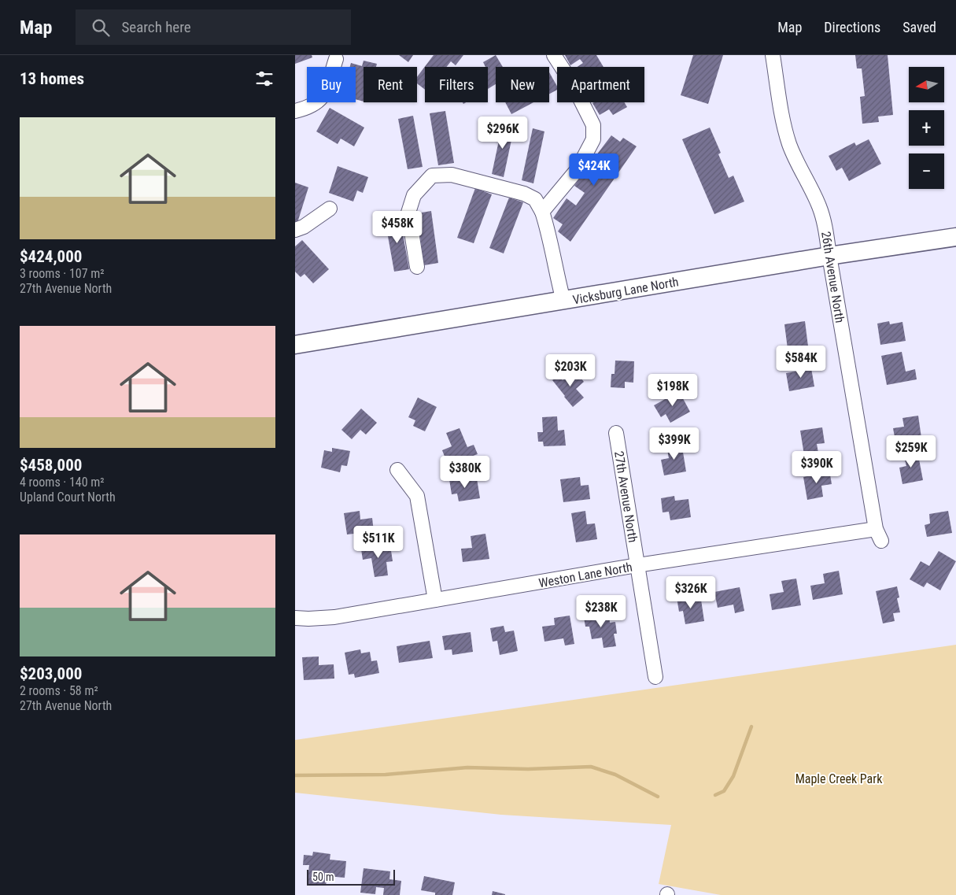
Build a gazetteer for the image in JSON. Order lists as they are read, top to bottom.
{
  "streets": {
    "main road": ["Vicksburg Lane North"],
    "street": ["26th Avenue North", "27th Avenue North", "Weston Lane North"]
  },
  "crossings": [
    ["26th Avenue North", "Vicksburg Lane North"],
    ["26th Avenue North", "Weston Lane North"],
    ["27th Avenue North", "Weston Lane North"]
  ],
  "parks": ["Maple Creek Park"],
  "scale_bar": "50 m",
  "north": "left",
  "page": {
    "header": "Map",
    "search": "Search here",
    "nav": ["Map", "Directions", "Saved"],
    "heading": "13 homes",
    "map_buttons": ["+", "−"],
    "chip": [
      "Buy",
      "Rent",
      "Filters",
      "New",
      "Apartment"
    ],
    "list": [
      {
        "name": "$424,000",
        "note": "3 rooms · 107 m² · 27th Avenue North"
      },
      {
        "name": "$458,000",
        "note": "4 rooms · 140 m² · Upland Court North"
      },
      {
        "name": "$203,000",
        "note": "2 rooms · 58 m² · 27th Avenue North"
      }
    ],
    "price": [
      "$296K",
      "$424K",
      "$458K",
      "$584K",
      "$203K",
      "$198K",
      "$399K",
      "$259K",
      "$390K",
      "$380K",
      "$511K",
      "$326K",
      "$238K"
    ],
    "scale": "50 m"
  }
}
